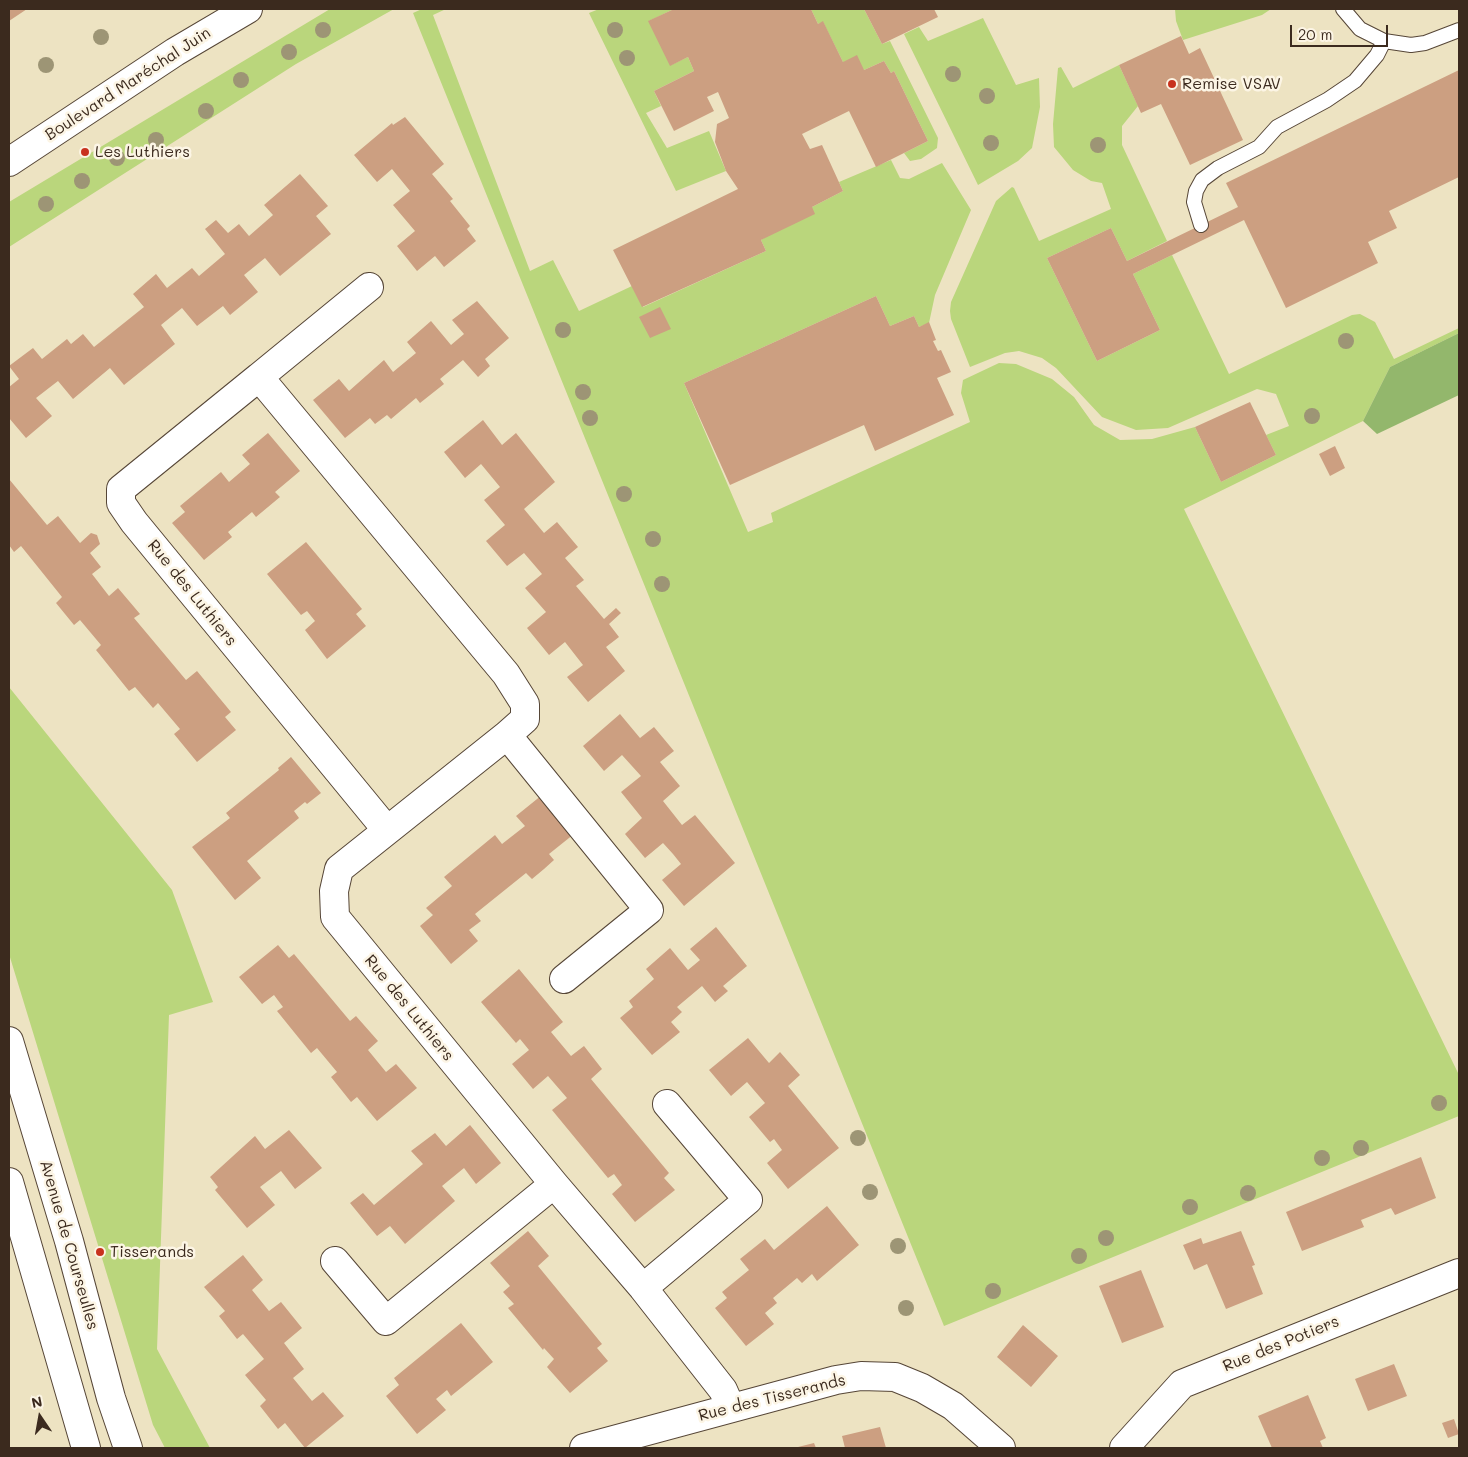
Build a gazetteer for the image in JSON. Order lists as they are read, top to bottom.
{
  "streets": {
    "street": [
      "Boulevard Maréchal Juin",
      "Rue des Luthiers",
      "Avenue de Courseulles",
      "Rue des Potiers",
      "Rue des Tisserands"
    ]
  },
  "crossings": [
    ["Rue des Luthiers", "Rue des Tisserands"]
  ],
  "places": ["Remise VSAV", "Les Luthiers", "Tisserands"],
  "scale_bar": "20 m",
  "north": "top"
}
